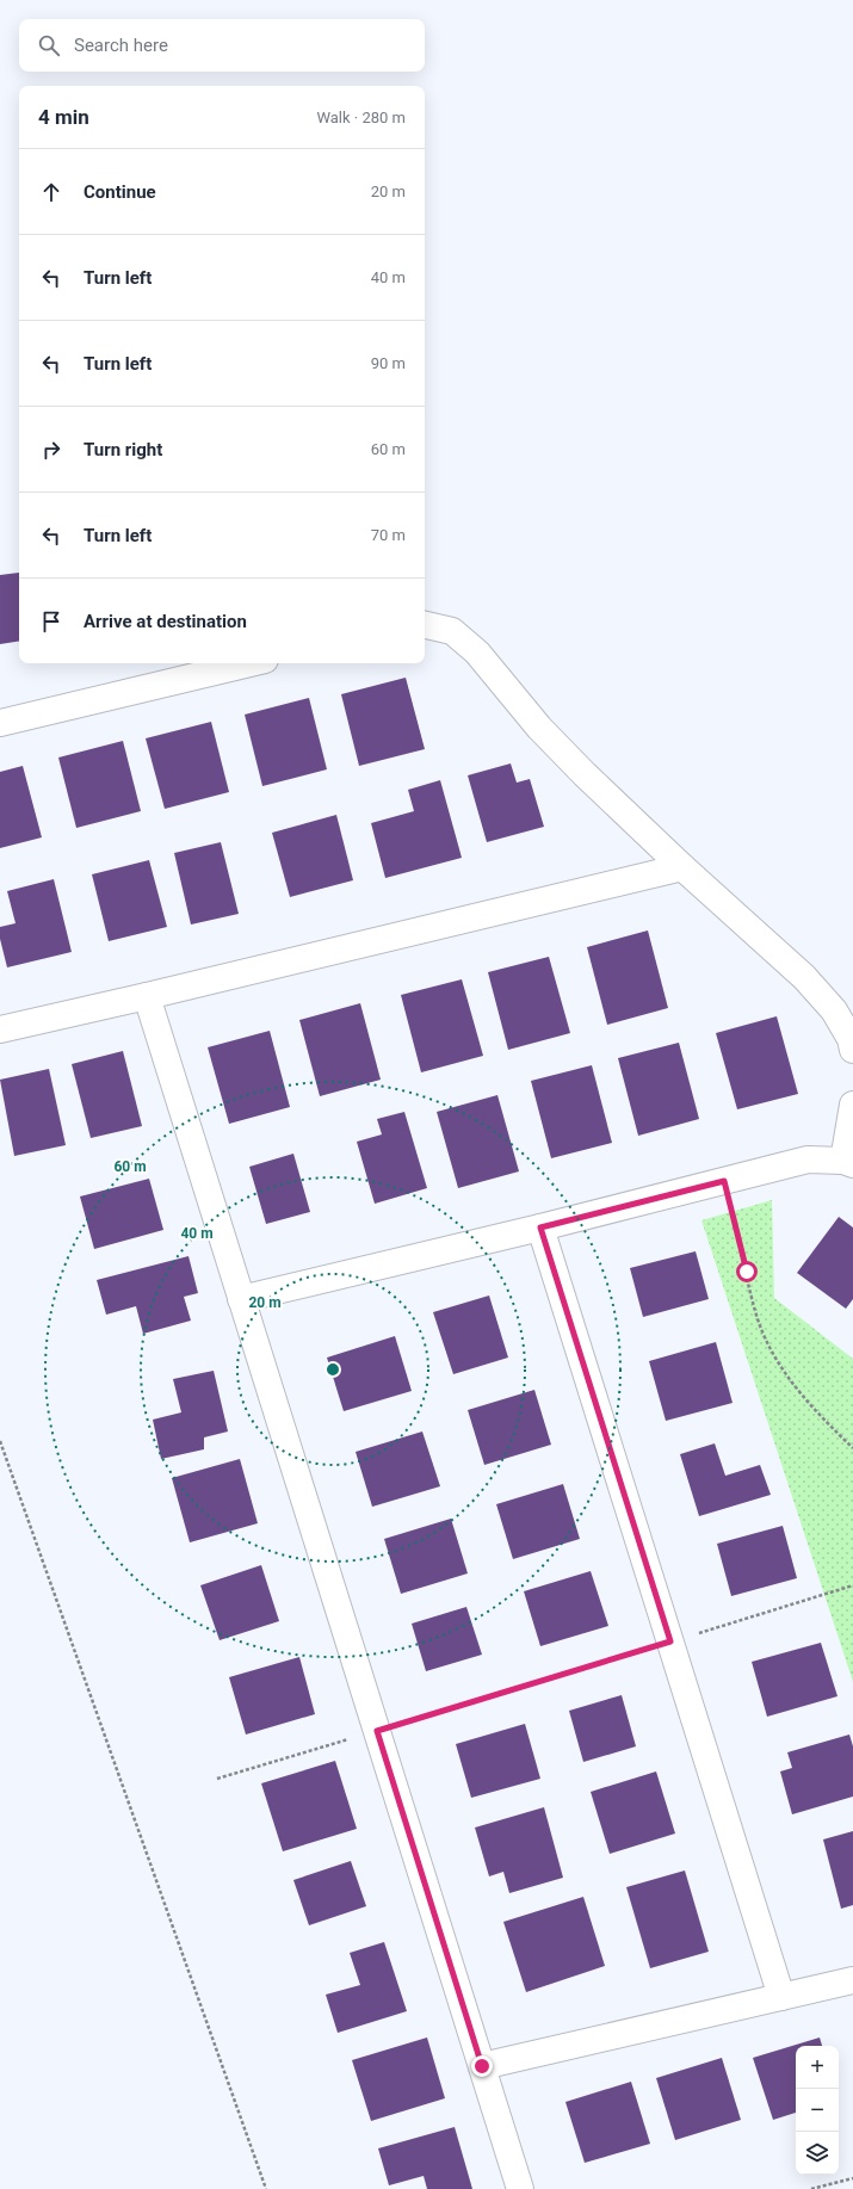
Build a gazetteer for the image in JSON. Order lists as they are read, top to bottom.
{
  "page": {
    "search": "Search here",
    "heading": ["4 min", "Walk · 280 m"],
    "list": [
      ["Continue", "20 m"],
      ["Turn left", "40 m"],
      ["Turn left", "90 m"],
      ["Turn right", "60 m"],
      ["Turn left", "70 m"],
      "Arrive at destination"
    ],
    "map_buttons": ["+", "−"]
  },
  "rings": ["60 m", "40 m", "20 m"]
}
